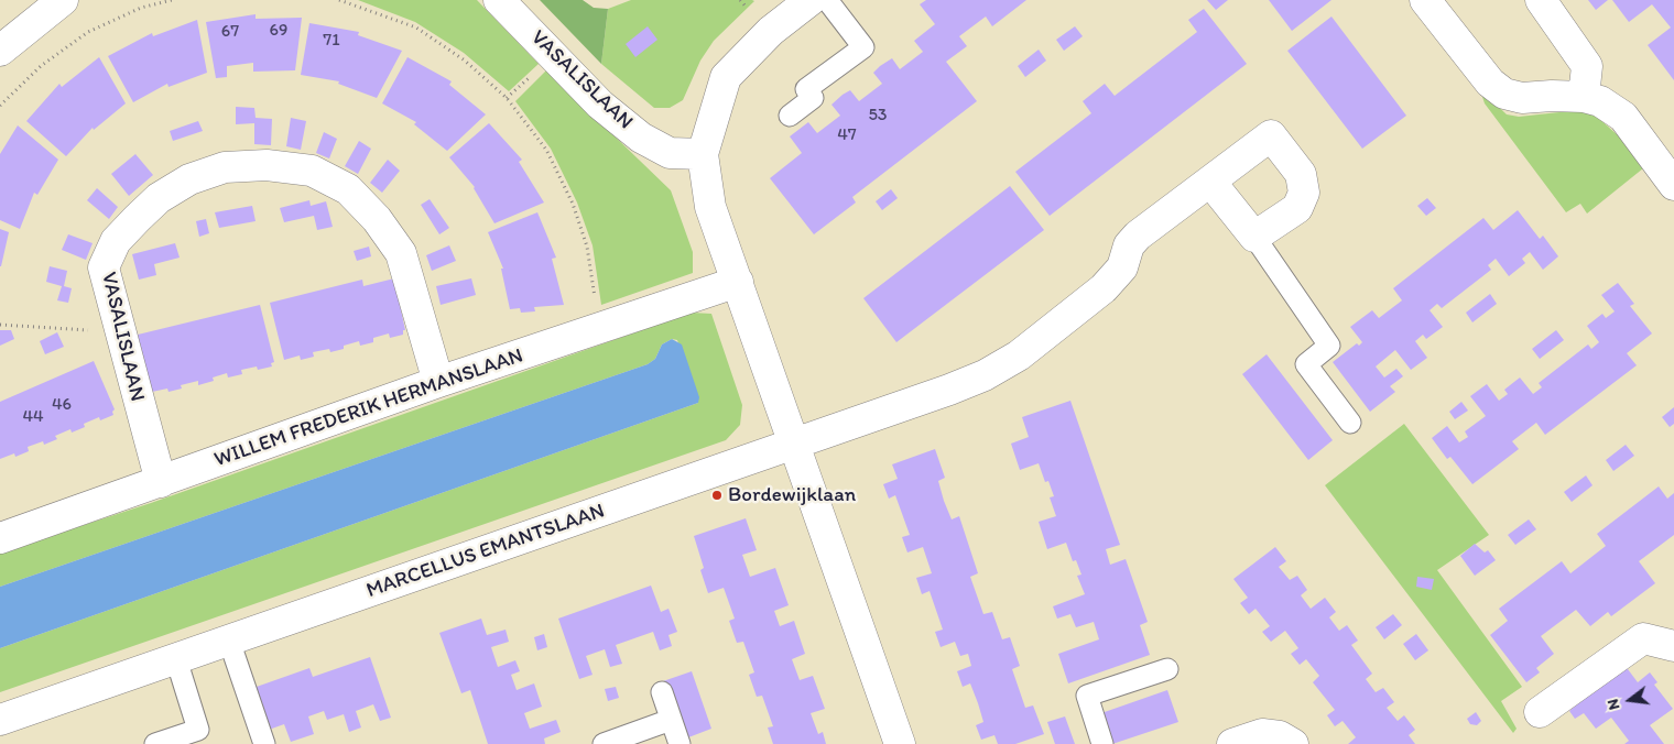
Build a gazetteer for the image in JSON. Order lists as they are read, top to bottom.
{
  "streets": {
    "street": ["VASALISLAAN", "WILLEM FREDERIK HERMANSLAAN", "MARCELLUS EMANTSLAAN"]
  },
  "crossings": [
    ["VASALISLAAN", "WILLEM FREDERIK HERMANSLAAN"]
  ],
  "places": ["Bordewijklaan"],
  "house_numbers": [
    "69",
    "67",
    "71",
    "53",
    "47",
    "46",
    "44"
  ],
  "north": "left"
}
